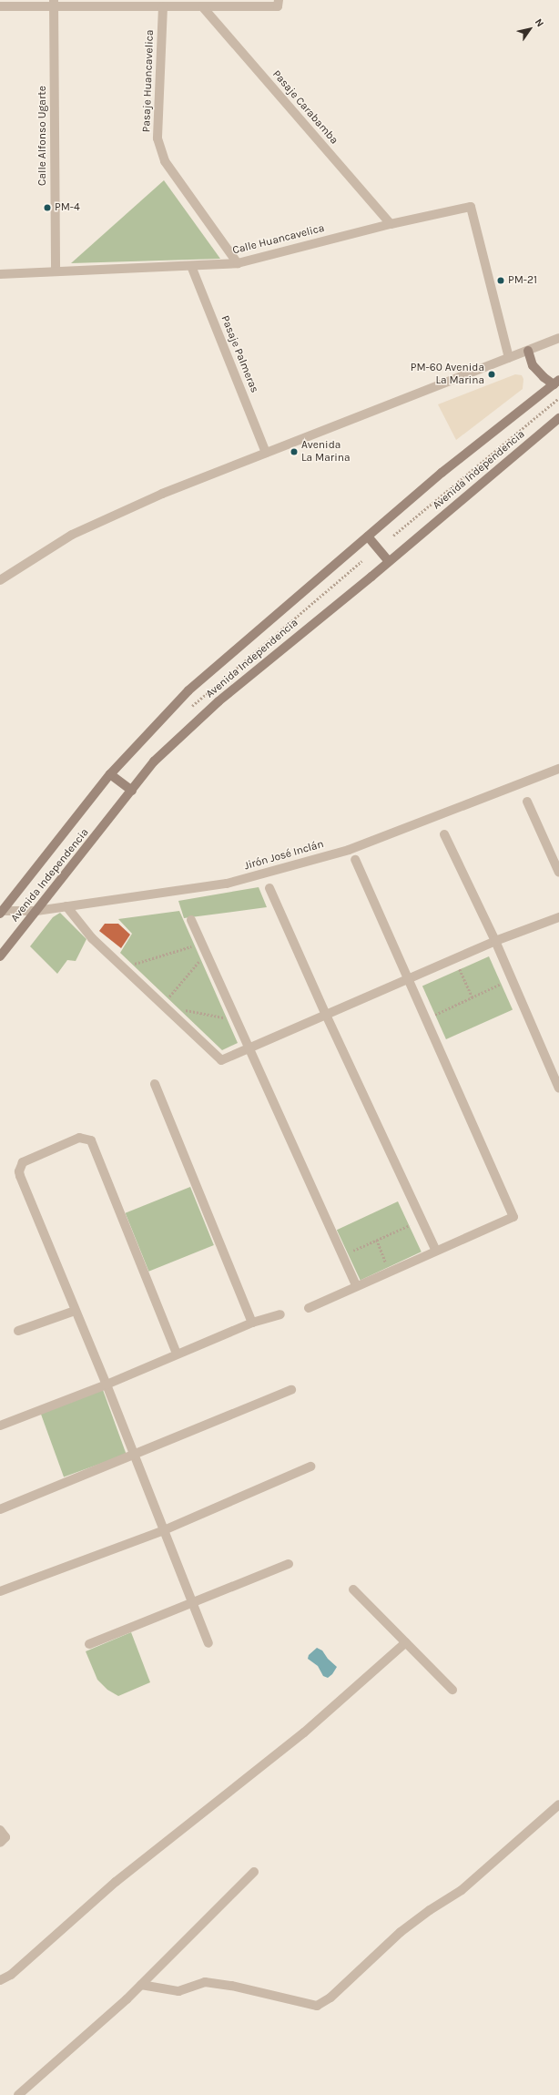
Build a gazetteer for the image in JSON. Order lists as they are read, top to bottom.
{
  "streets": {
    "main road": ["Avenida Independencia"],
    "street": [
      "Pasaje Huancavelica",
      "Pasaje Carabamba",
      "Calle Alfonso Ugarte",
      "Calle Huancavelica",
      "Pasaje Palmeras",
      "Jirón José Inclán"
    ]
  },
  "crossings": [
    ["Pasaje Huancavelica", "Calle Huancavelica"],
    ["Pasaje Carabamba", "Calle Huancavelica"],
    ["Calle Alfonso Ugarte", "Calle Huancavelica"],
    ["Calle Huancavelica", "Pasaje Palmeras"],
    ["Avenida Independencia", "Jirón José Inclán"]
  ],
  "places": [
    "PM-4",
    "PM-21",
    "PM-60 Avenida La Marina",
    "Avenida La Marina"
  ],
  "north": "top right"
}
